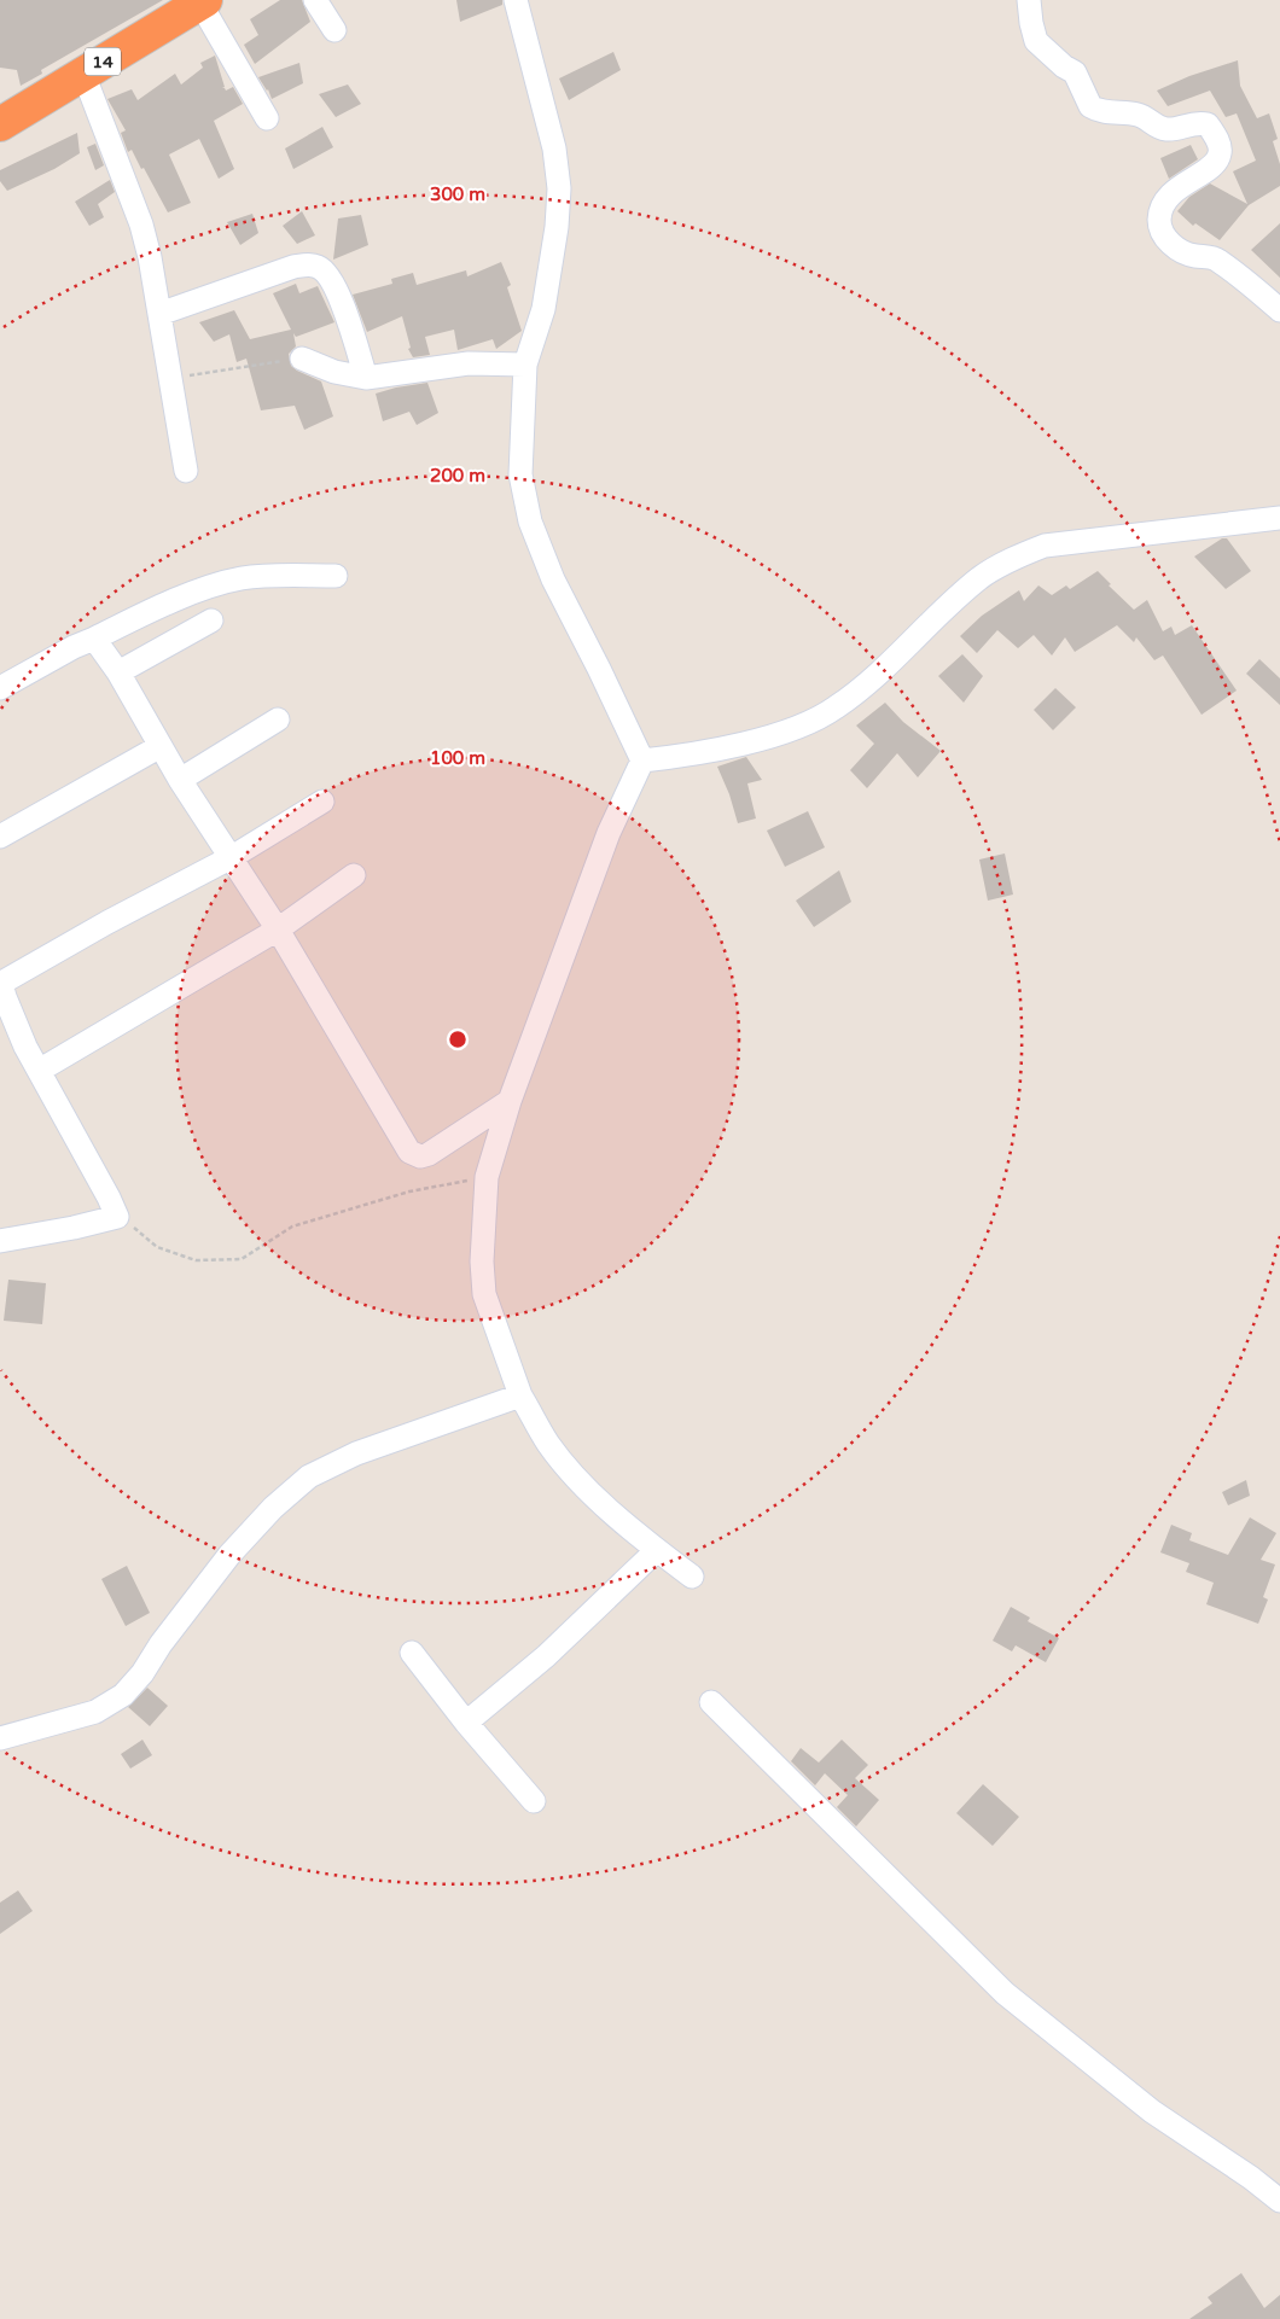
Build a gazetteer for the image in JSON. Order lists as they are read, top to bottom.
{
  "streets": {
    "highway": ["14"]
  },
  "rings": ["300 m", "200 m", "100 m"]
}
